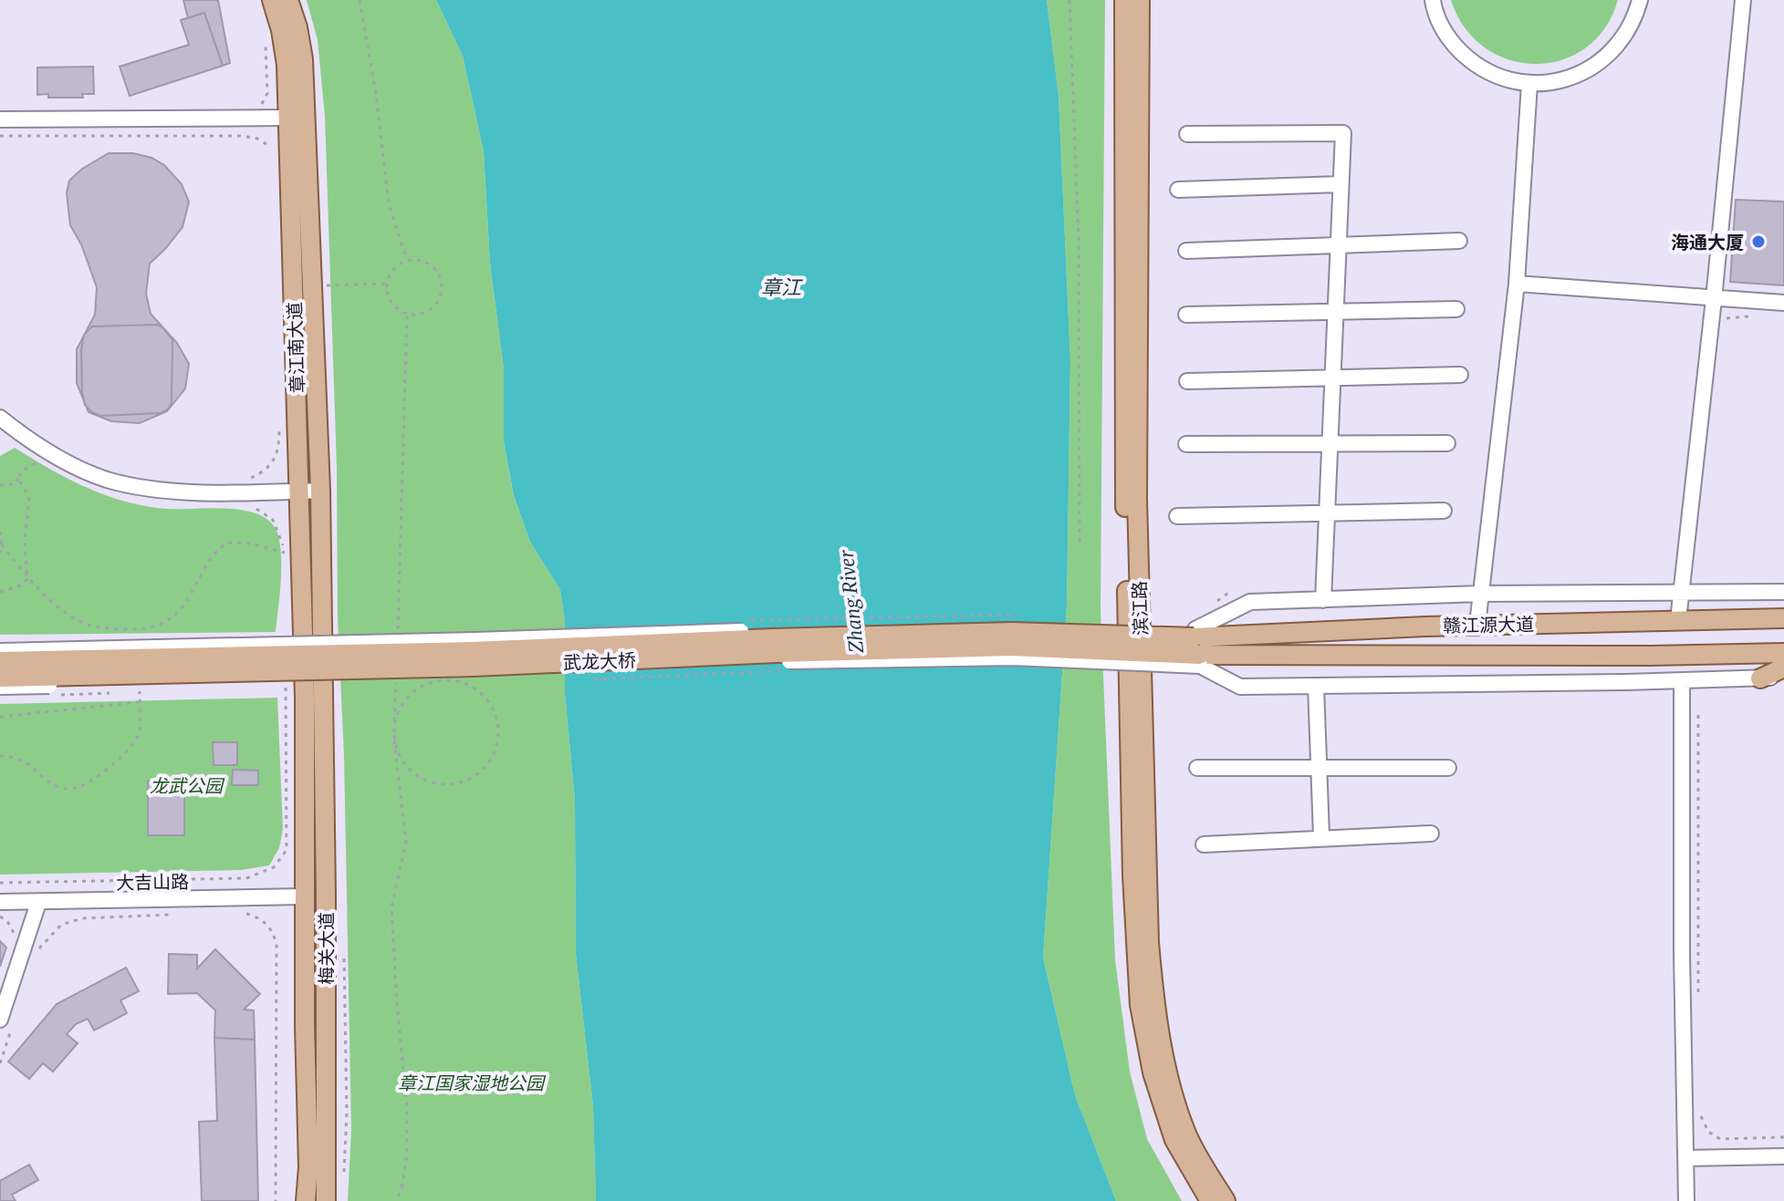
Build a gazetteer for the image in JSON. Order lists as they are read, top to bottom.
{
  "streets": {
    "main road": [
      "章江南大道",
      "滨江路",
      "赣江源大道",
      "武龙大桥",
      "梅关大道"
    ],
    "street": ["大吉山路"]
  },
  "crossings": [
    ["章江南大道", "梅关大道"],
    ["赣江源大道", "武龙大桥"],
    ["大吉山路", "梅关大道"]
  ],
  "water": ["章江", "Zhang River"],
  "parks": ["龙武公园", "章江国家湿地公园"],
  "places": ["海通大厦"]
}
